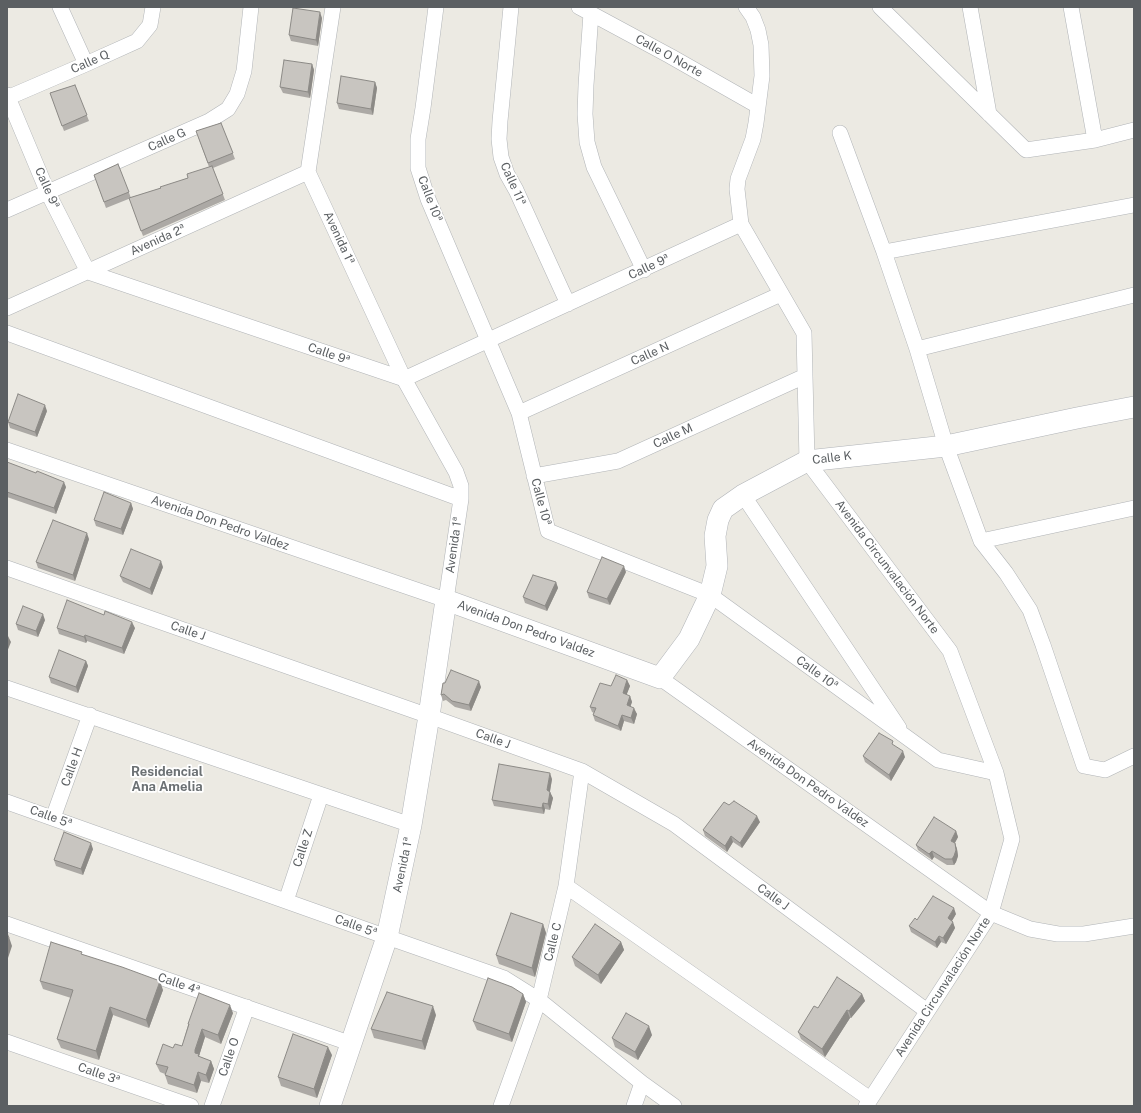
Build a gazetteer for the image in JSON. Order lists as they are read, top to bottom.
{
  "streets": {
    "street": [
      "Calle O Norte",
      "Calle Q",
      "Calle G",
      "Calle 11ª",
      "Calle 9ª",
      "Calle 10ª",
      "Avenida 1ª",
      "Avenida 2ª",
      "Calle N",
      "Calle M",
      "Calle K",
      "Avenida Don Pedro Valdez",
      "Avenida Circunvalación Norte",
      "Calle J",
      "Calle H",
      "Calle 5ª",
      "Calle Z",
      "Calle C",
      "Calle 4ª",
      "Calle O",
      "Calle 3ª"
    ]
  },
  "crossings": [
    ["Calle Q", "Calle 9ª"],
    ["Calle G", "Calle 9ª"],
    ["Calle 11ª", "Calle 9ª"],
    ["Calle 9ª", "Calle 10ª"],
    ["Calle 9ª", "Avenida 1ª"],
    ["Calle 9ª", "Avenida 2ª"],
    ["Calle 10ª", "Calle N"],
    ["Calle 10ª", "Calle M"],
    ["Calle 10ª", "Calle K"],
    ["Calle 10ª", "Avenida Circunvalación Norte"],
    ["Avenida 1ª", "Avenida 2ª"],
    ["Avenida 1ª", "Avenida Don Pedro Valdez"],
    ["Avenida 1ª", "Calle J"],
    ["Avenida 1ª", "Calle 5ª"],
    ["Avenida 1ª", "Calle 4ª"],
    ["Calle K", "Avenida Don Pedro Valdez"],
    ["Calle K", "Avenida Circunvalación Norte"],
    ["Avenida Don Pedro Valdez", "Avenida Circunvalación Norte"],
    ["Avenida Circunvalación Norte", "Calle J"],
    ["Calle J", "Calle C"],
    ["Calle H", "Calle 5ª"],
    ["Calle 5ª", "Calle Z"],
    ["Calle 5ª", "Calle C"],
    ["Calle 4ª", "Calle O"]
  ],
  "districts": ["Residencial Ana Amelia"]
}
